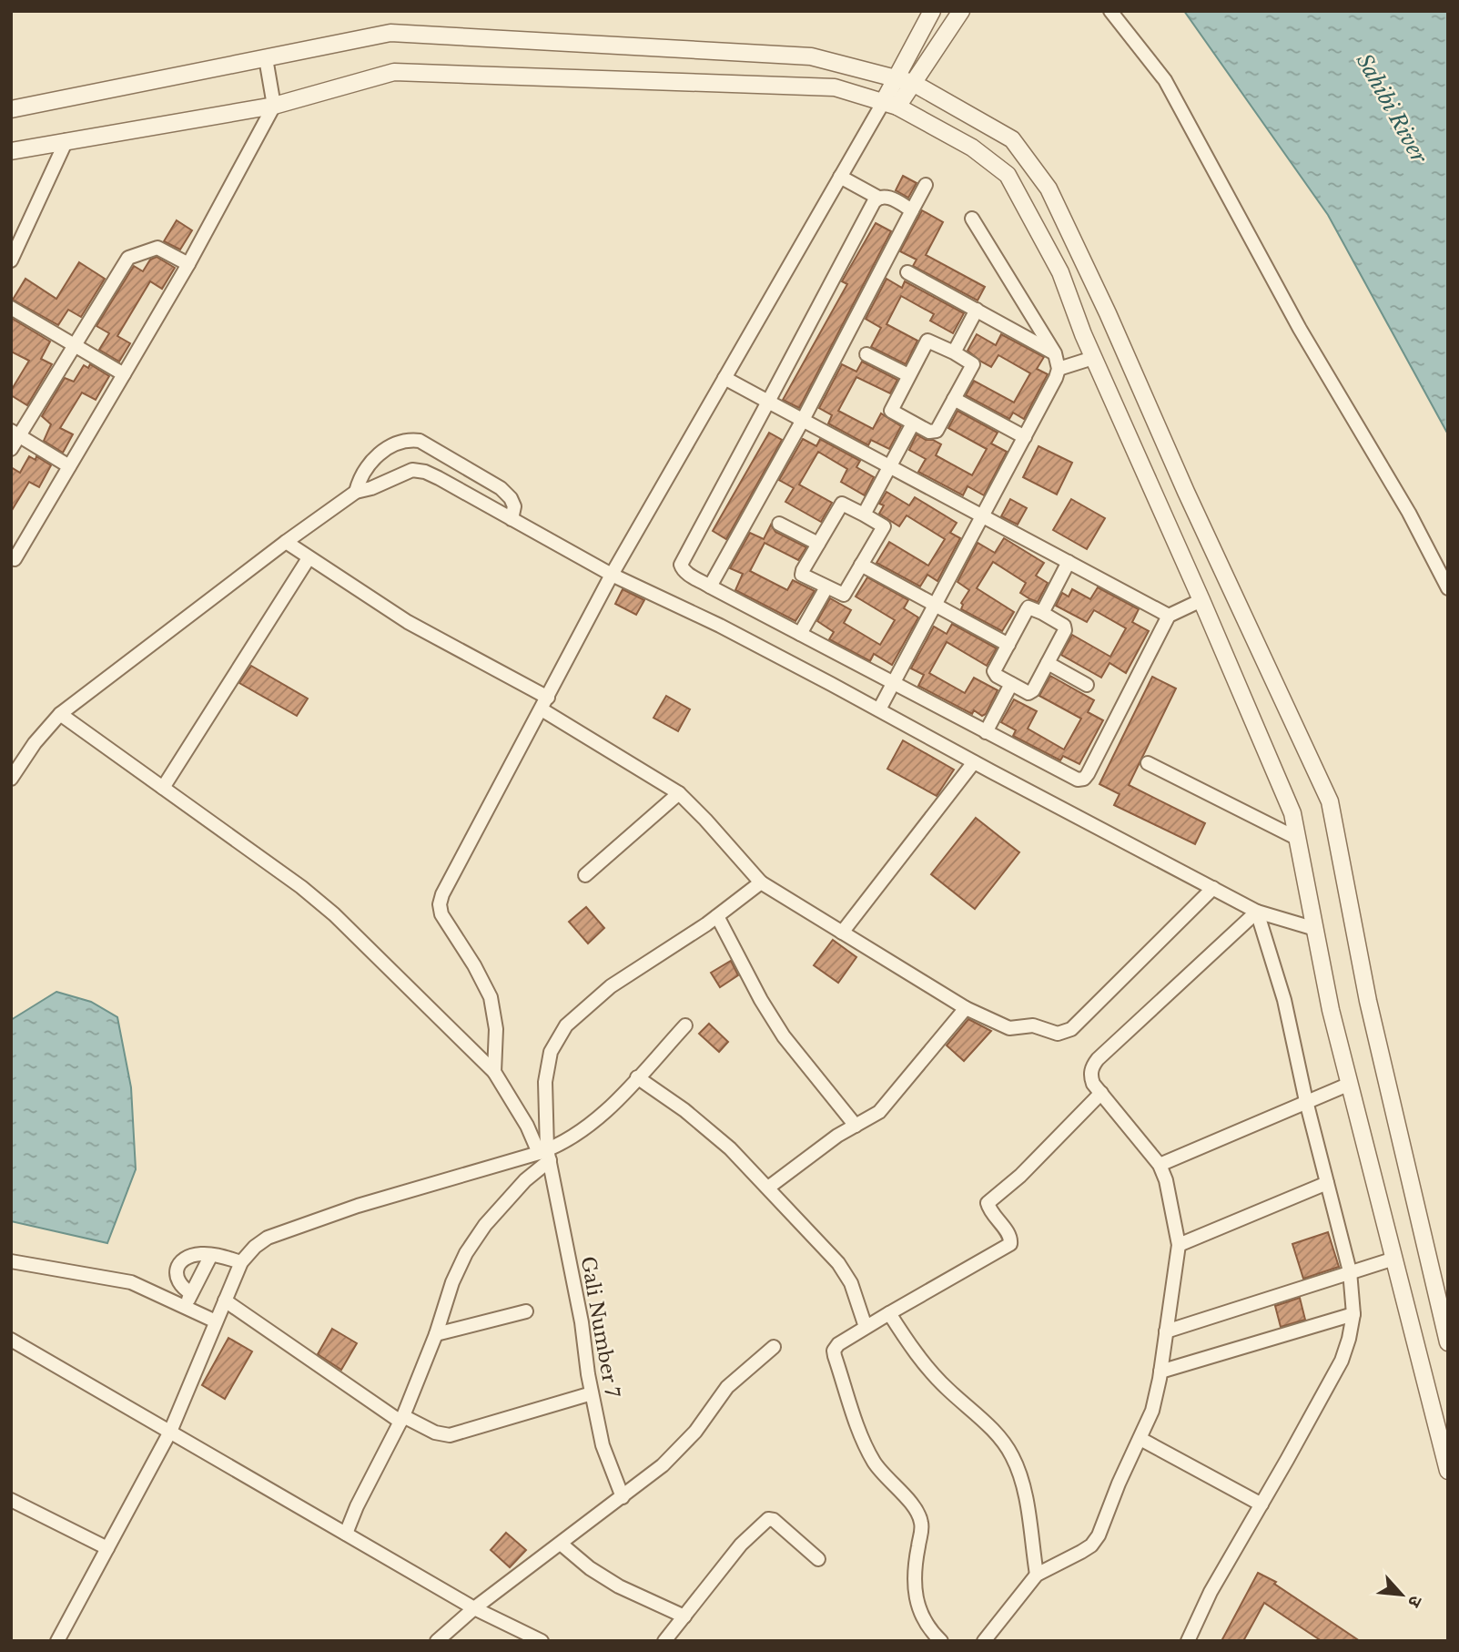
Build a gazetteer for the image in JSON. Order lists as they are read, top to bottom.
{
  "streets": {
    "street": ["Gali Number 7"]
  },
  "water": ["Sahibi River"],
  "north": "bottom right"
}
